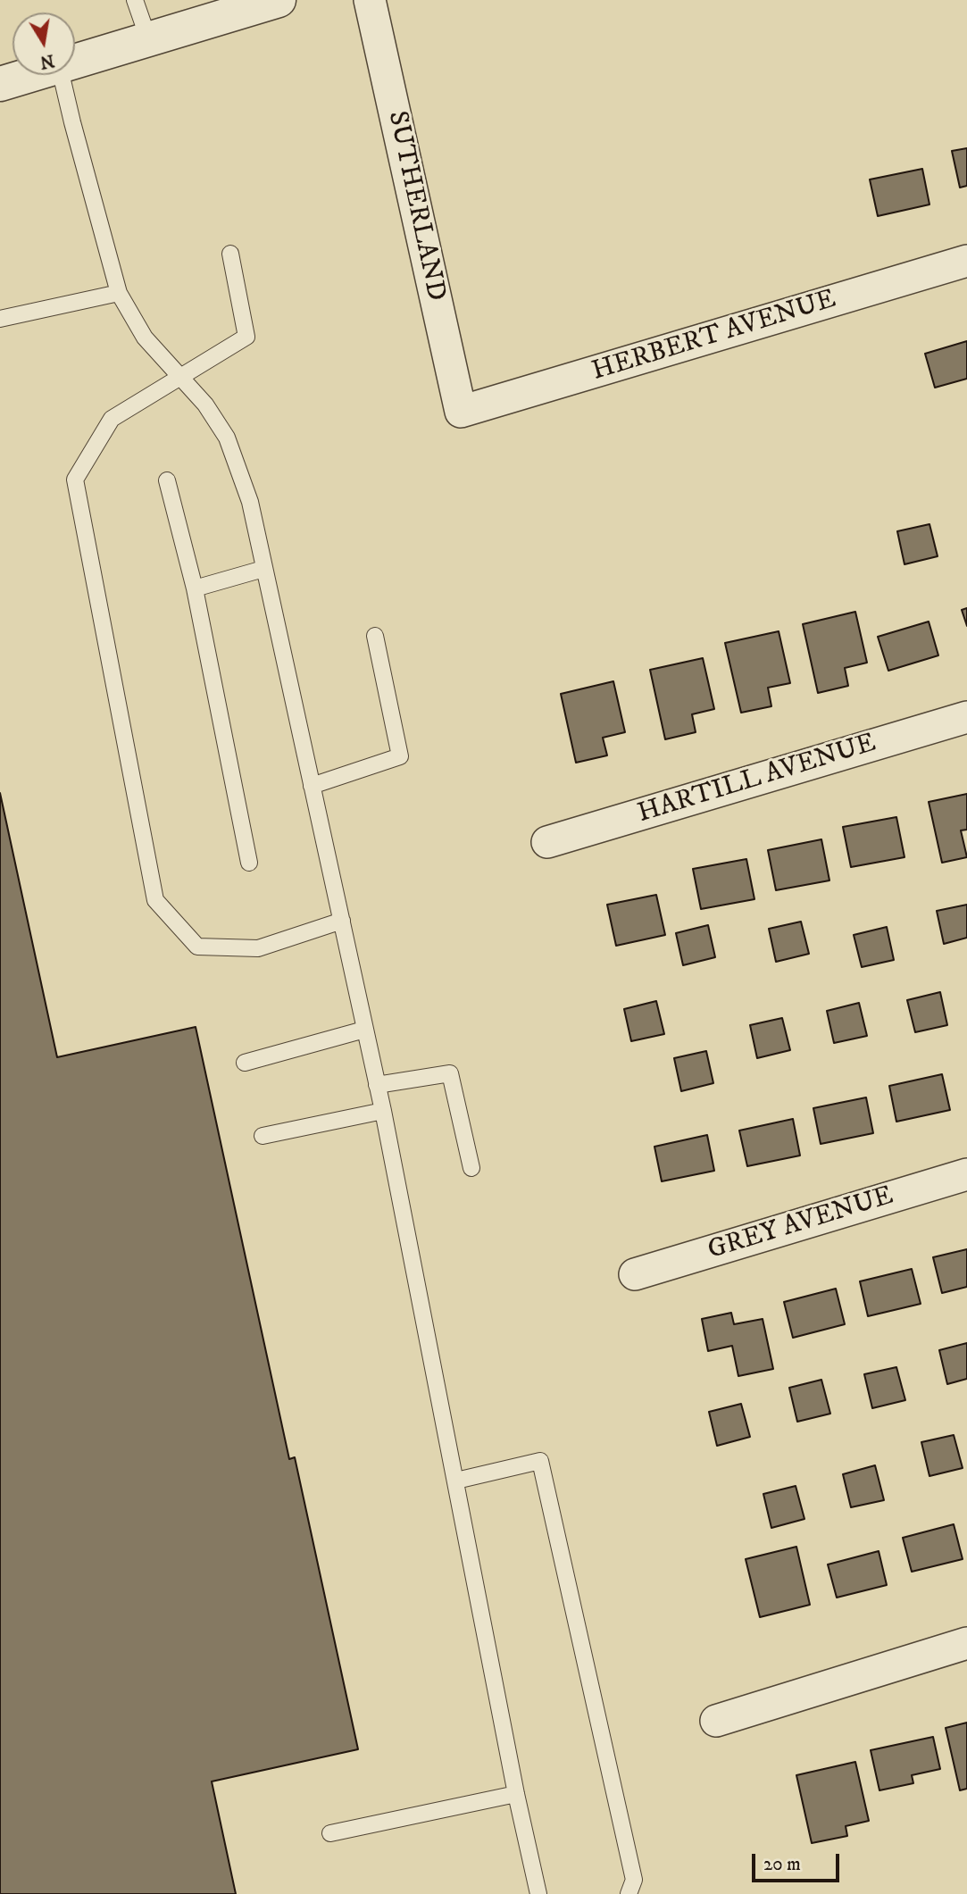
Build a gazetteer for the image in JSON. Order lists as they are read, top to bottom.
{
  "streets": {
    "street": [
      "SUTHERLAND",
      "HERBERT AVENUE",
      "HARTILL AVENUE",
      "GREY AVENUE"
    ]
  },
  "crossings": [
    ["SUTHERLAND", "HERBERT AVENUE"]
  ],
  "scale_bar": "20 m",
  "north": "bottom"
}
